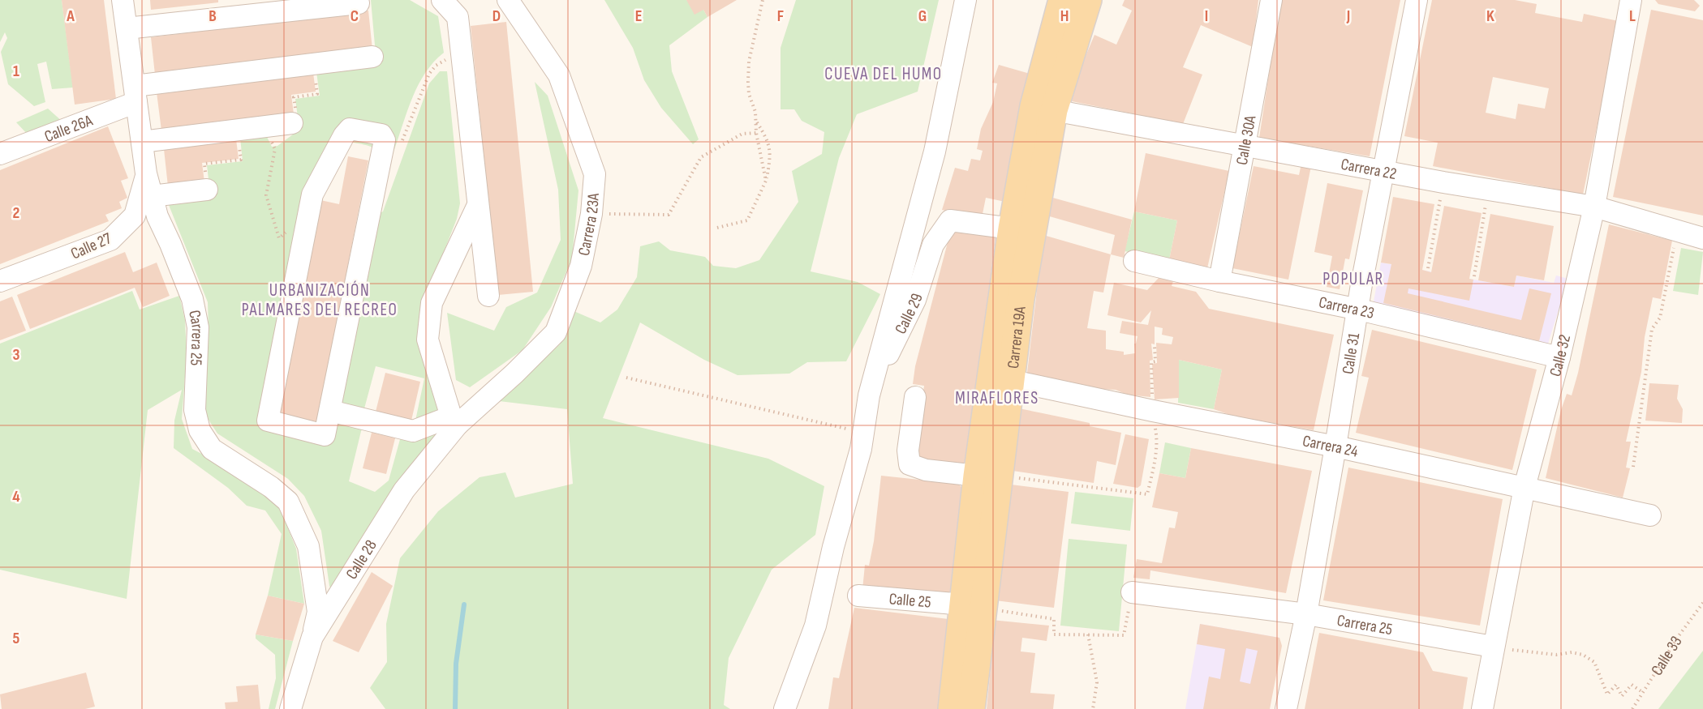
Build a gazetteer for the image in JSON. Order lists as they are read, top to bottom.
{
  "streets": {
    "main road": ["Carrera 19A"],
    "street": [
      "Calle 26A",
      "Calle 30A",
      "Carrera 22",
      "Carrera 23A",
      "Calle 27",
      "Carrera 23",
      "Calle 29",
      "Carrera 25",
      "Calle 31",
      "Calle 32",
      "Carrera 24",
      "Calle 28",
      "Calle 25"
    ],
    "path": ["Calle 33"]
  },
  "crossings": [
    ["Calle 26A", "Carrera 25"],
    ["Calle 30A", "Carrera 22"],
    ["Calle 30A", "Carrera 23"],
    ["Carrera 22", "Carrera 19A"],
    ["Carrera 22", "Calle 31"],
    ["Carrera 22", "Calle 32"],
    ["Carrera 23A", "Calle 28"],
    ["Calle 27", "Carrera 25"],
    ["Carrera 23", "Calle 31"],
    ["Carrera 23", "Calle 32"],
    ["Calle 29", "Carrera 19A"],
    ["Carrera 19A", "Carrera 24"],
    ["Carrera 19A", "Calle 25"],
    ["Carrera 25", "Calle 31"],
    ["Carrera 25", "Calle 32"],
    ["Carrera 25", "Calle 28"],
    ["Calle 31", "Carrera 24"],
    ["Calle 32", "Carrera 24"]
  ],
  "districts": [
    "CUEVA DEL HUMO",
    "POPULAR",
    "URBANIZACIÓN PALMARES DEL RECREO",
    "MIRAFLORES"
  ],
  "grid": {
    "columns": [
      "A",
      "B",
      "C",
      "D",
      "E",
      "F",
      "G",
      "H",
      "I",
      "J",
      "K",
      "L"
    ],
    "rows": [
      "1",
      "2",
      "3",
      "4",
      "5"
    ]
  }
}
